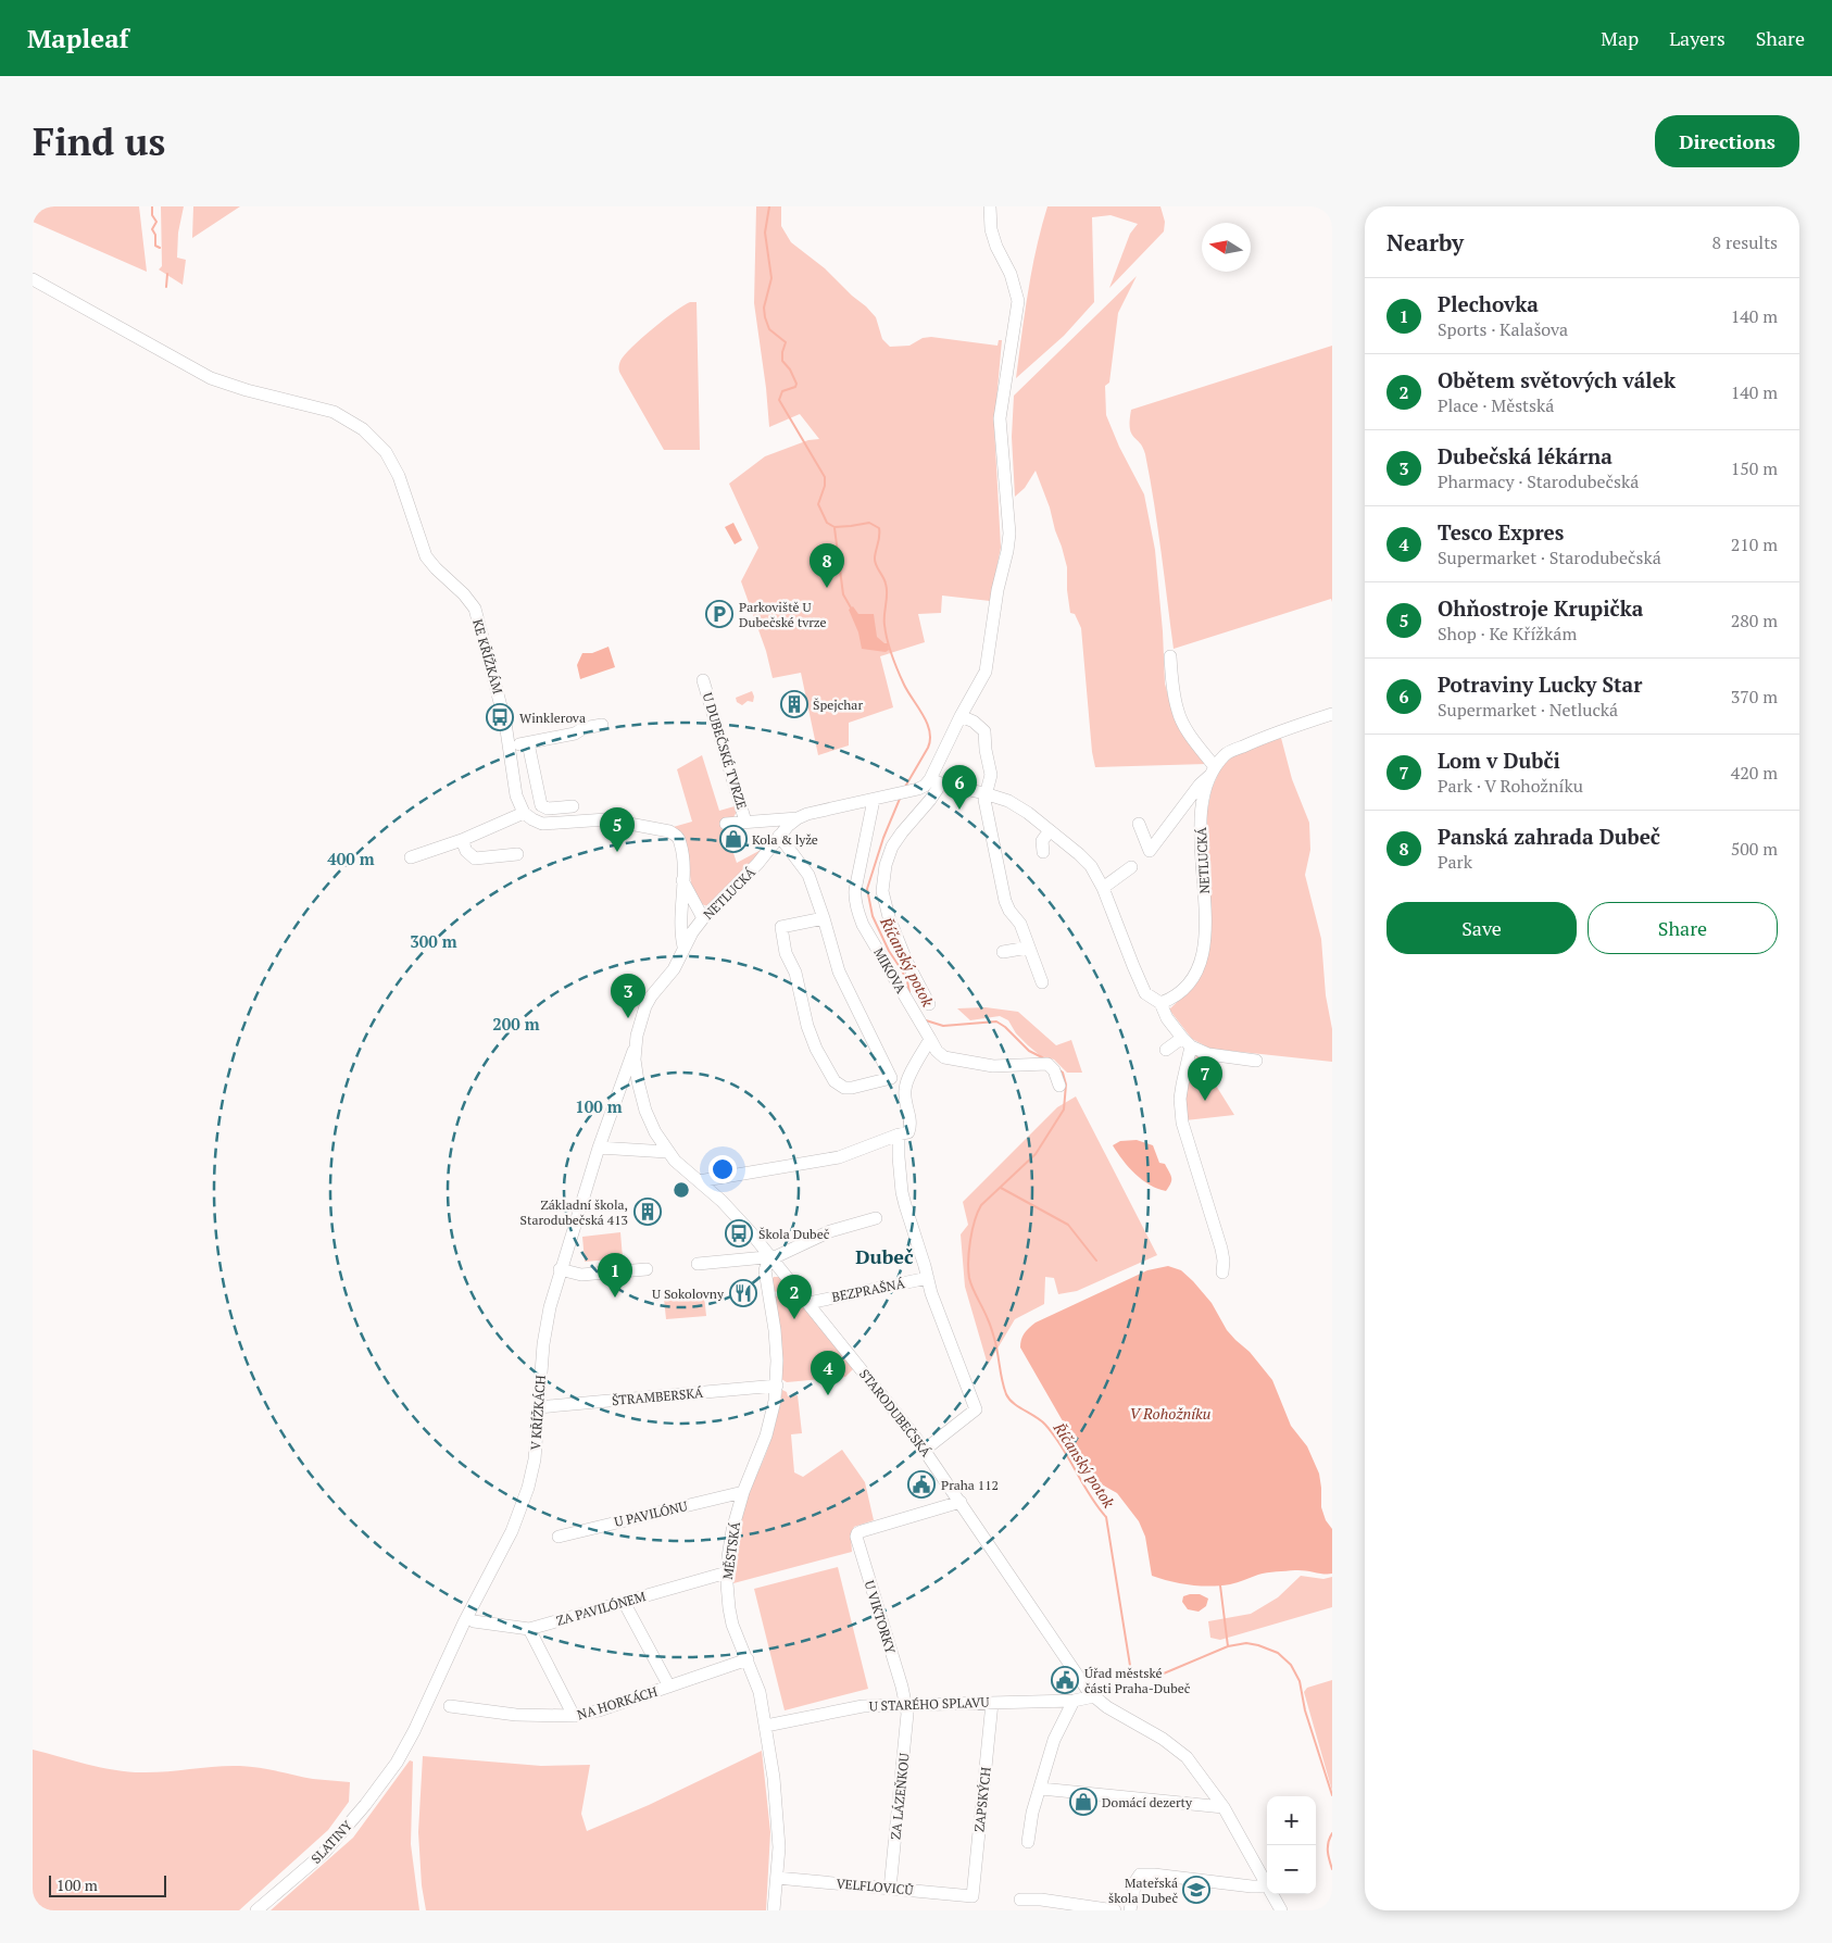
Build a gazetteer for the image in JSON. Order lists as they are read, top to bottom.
{
  "streets": {
    "street": [
      "KE KŘÍŽKÁM",
      "U DUBEČSKÉ TVRZE",
      "NETLUCKÁ",
      "MIKOVA",
      "BEZPRAŠNÁ",
      "ŠTRAMBERSKÁ",
      "V KŘÍŽKÁCH",
      "STARODUBEČSKÁ",
      "U PAVILÓNU",
      "MĚSTSKÁ",
      "ZA PAVILÓNEM",
      "U VIKTORKY",
      "NA HORKÁCH",
      "U STARÉHO SPLAVU",
      "ZA LÁZEŇKOU",
      "ZAPSKÝCH",
      "SLATINY",
      "VELFLOVICŮ"
    ]
  },
  "crossings": [
    ["NETLUCKÁ", "MIKOVA"],
    ["NETLUCKÁ", "STARODUBEČSKÁ"],
    ["BEZPRAŠNÁ", "STARODUBEČSKÁ"],
    ["ŠTRAMBERSKÁ", "V KŘÍŽKÁCH"],
    ["ŠTRAMBERSKÁ", "MĚSTSKÁ"],
    ["V KŘÍŽKÁCH", "STARODUBEČSKÁ"],
    ["V KŘÍŽKÁCH", "SLATINY"],
    ["STARODUBEČSKÁ", "MĚSTSKÁ"],
    ["STARODUBEČSKÁ", "U VIKTORKY"],
    ["STARODUBEČSKÁ", "U STARÉHO SPLAVU"],
    ["U PAVILÓNU", "MĚSTSKÁ"],
    ["MĚSTSKÁ", "ZA PAVILÓNEM"],
    ["MĚSTSKÁ", "NA HORKÁCH"],
    ["MĚSTSKÁ", "U STARÉHO SPLAVU"],
    ["MĚSTSKÁ", "VELFLOVICŮ"],
    ["U VIKTORKY", "U STARÉHO SPLAVU"],
    ["U VIKTORKY", "ZA LÁZEŇKOU"],
    ["U STARÉHO SPLAVU", "ZA LÁZEŇKOU"],
    ["U STARÉHO SPLAVU", "ZAPSKÝCH"],
    ["ZA LÁZEŇKOU", "VELFLOVICŮ"],
    ["ZAPSKÝCH", "VELFLOVICŮ"]
  ],
  "districts": ["Dubeč"],
  "water": ["Říčanský potok", "V Rohožníku"],
  "places": {
    "parking": ["Parkoviště U Dubečské tvrze"],
    "building": ["Špejchar", "Základní škola, Starodubečská 413"],
    "bus stop": ["Winklerova", "Škola Dubeč"],
    "shop": ["Kola & lyže", "Domácí dezerty"],
    "restaurant": ["U Sokolovny"],
    "public building": ["Praha 112", "Úřad městské části Praha-Dubeč"],
    "school or university": ["Mateřská škola Dubeč"]
  },
  "scale_bar": "100 m",
  "north": "left",
  "page": {
    "header": "Mapleaf",
    "nav": ["Map", "Layers", "Share"],
    "buttons": [
      "Directions",
      ["Save", "Share"]
    ],
    "title": "Find us",
    "heading": ["Nearby", "8 results"],
    "list": [
      {
        "mark": "1",
        "name": "Plechovka",
        "note": "Sports · Kalašova",
        "value": "140 m"
      },
      {
        "mark": "2",
        "name": "Obětem světových válek",
        "note": "Place · Městská",
        "value": "140 m"
      },
      {
        "mark": "3",
        "name": "Dubečská lékárna",
        "note": "Pharmacy · Starodubečská",
        "value": "150 m"
      },
      {
        "mark": "4",
        "name": "Tesco Expres",
        "note": "Supermarket · Starodubečská",
        "value": "210 m"
      },
      {
        "mark": "5",
        "name": "Ohňostroje Krupička",
        "note": "Shop · Ke Křížkám",
        "value": "280 m"
      },
      {
        "mark": "6",
        "name": "Potraviny Lucky Star",
        "note": "Supermarket · Netlucká",
        "value": "370 m"
      },
      {
        "mark": "7",
        "name": "Lom v Dubči",
        "note": "Park · V Rohožníku",
        "value": "420 m"
      },
      {
        "mark": "8",
        "name": "Panská zahrada Dubeč",
        "note": "Park",
        "value": "500 m"
      }
    ],
    "pins": [
      "8",
      "6",
      "5",
      "3",
      "7",
      "1",
      "2",
      "4"
    ],
    "map_buttons": ["+", "−"],
    "scale": "100 m"
  },
  "rings": [
    "400 m",
    "300 m",
    "200 m",
    "100 m"
  ]
}
